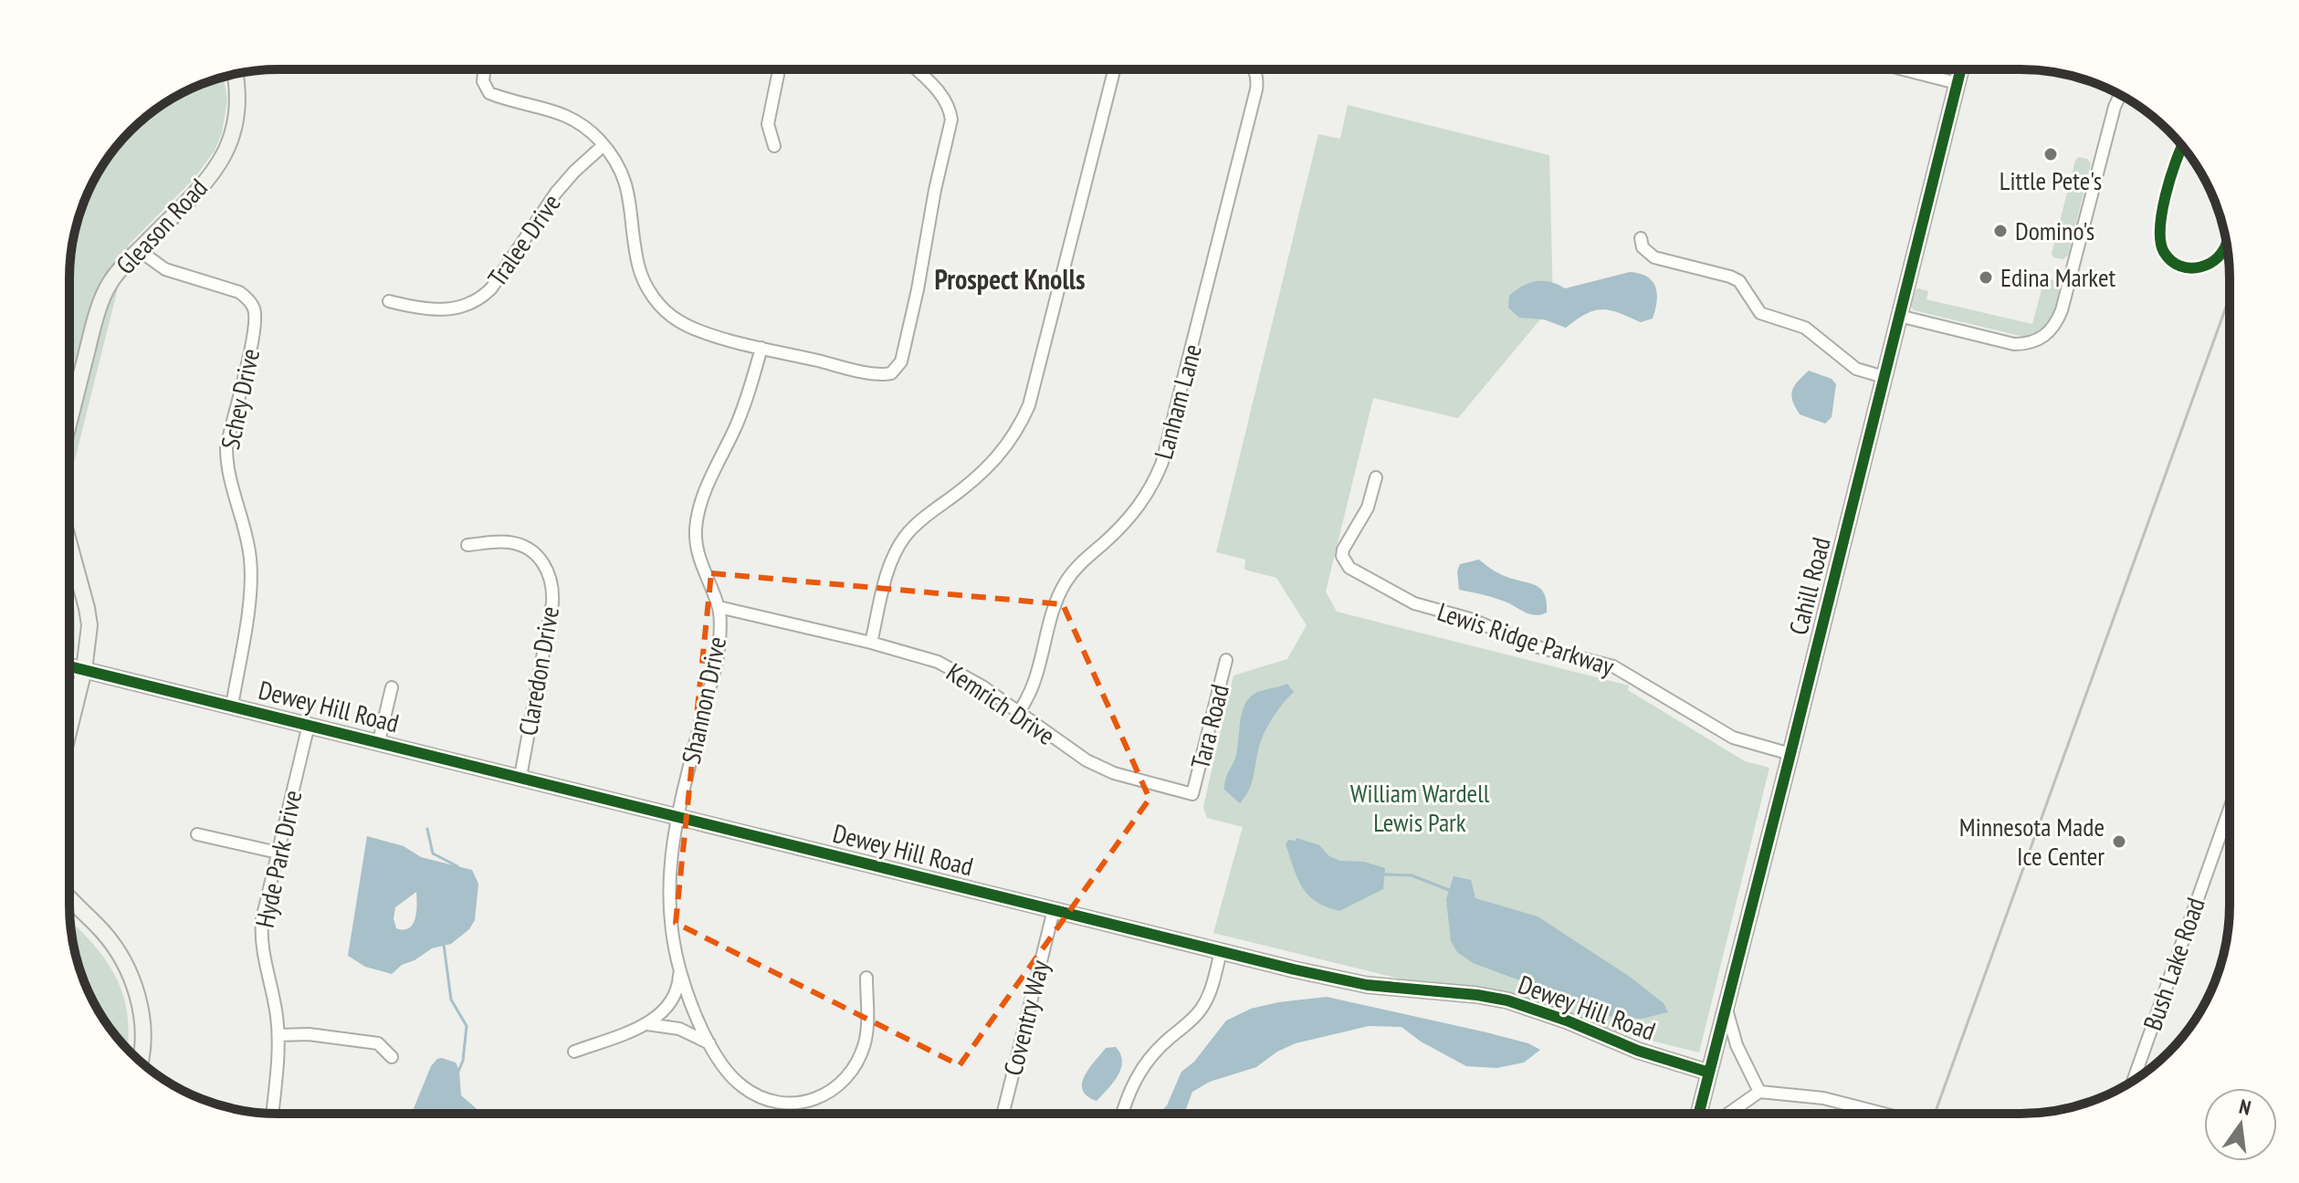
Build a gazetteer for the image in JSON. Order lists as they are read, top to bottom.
{
  "streets": {
    "street": [
      "Gleason Road",
      "Tralee Drive",
      "Schey Drive",
      "Lanham Lane",
      "Cahill Road",
      "Lewis Ridge Parkway",
      "Claredon Drive",
      "Shannon Drive",
      "Kemrich Drive",
      "Dewey Hill Road",
      "Tara Road",
      "Hyde Park Drive",
      "Bush Lake Road",
      "Coventry Way"
    ]
  },
  "crossings": [
    ["Gleason Road", "Schey Drive"],
    ["Gleason Road", "Dewey Hill Road"],
    ["Schey Drive", "Dewey Hill Road"],
    ["Lanham Lane", "Kemrich Drive"],
    ["Cahill Road", "Lewis Ridge Parkway"],
    ["Cahill Road", "Dewey Hill Road"],
    ["Claredon Drive", "Dewey Hill Road"],
    ["Shannon Drive", "Kemrich Drive"],
    ["Shannon Drive", "Dewey Hill Road"],
    ["Kemrich Drive", "Tara Road"],
    ["Dewey Hill Road", "Hyde Park Drive"],
    ["Dewey Hill Road", "Coventry Way"]
  ],
  "districts": ["Prospect Knolls"],
  "parks": ["William Wardell Lewis Park"],
  "places": [
    "Little Pete's",
    "Domino's",
    "Edina Market",
    "Minnesota Made Ice Center"
  ],
  "north": "top"
}
